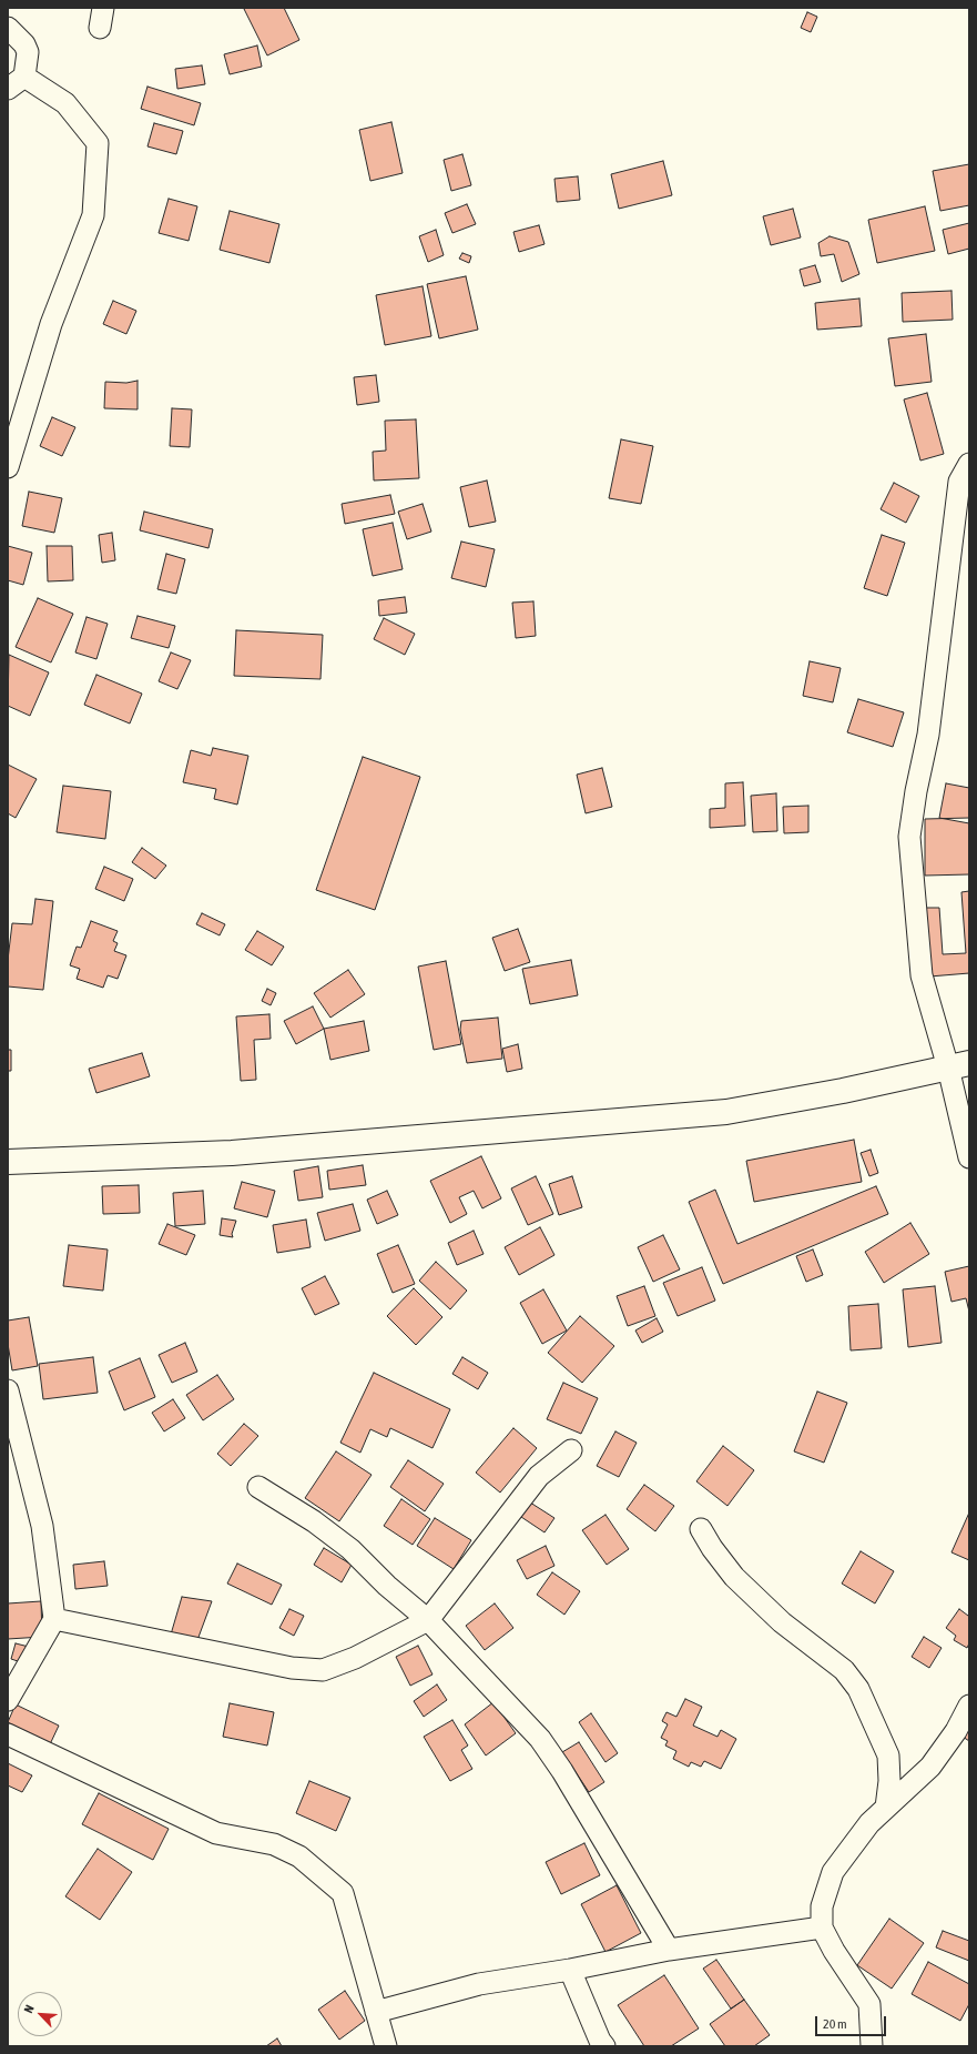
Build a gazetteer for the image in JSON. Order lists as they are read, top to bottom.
{
  "scale_bar": "20 m",
  "north": "top left"
}
